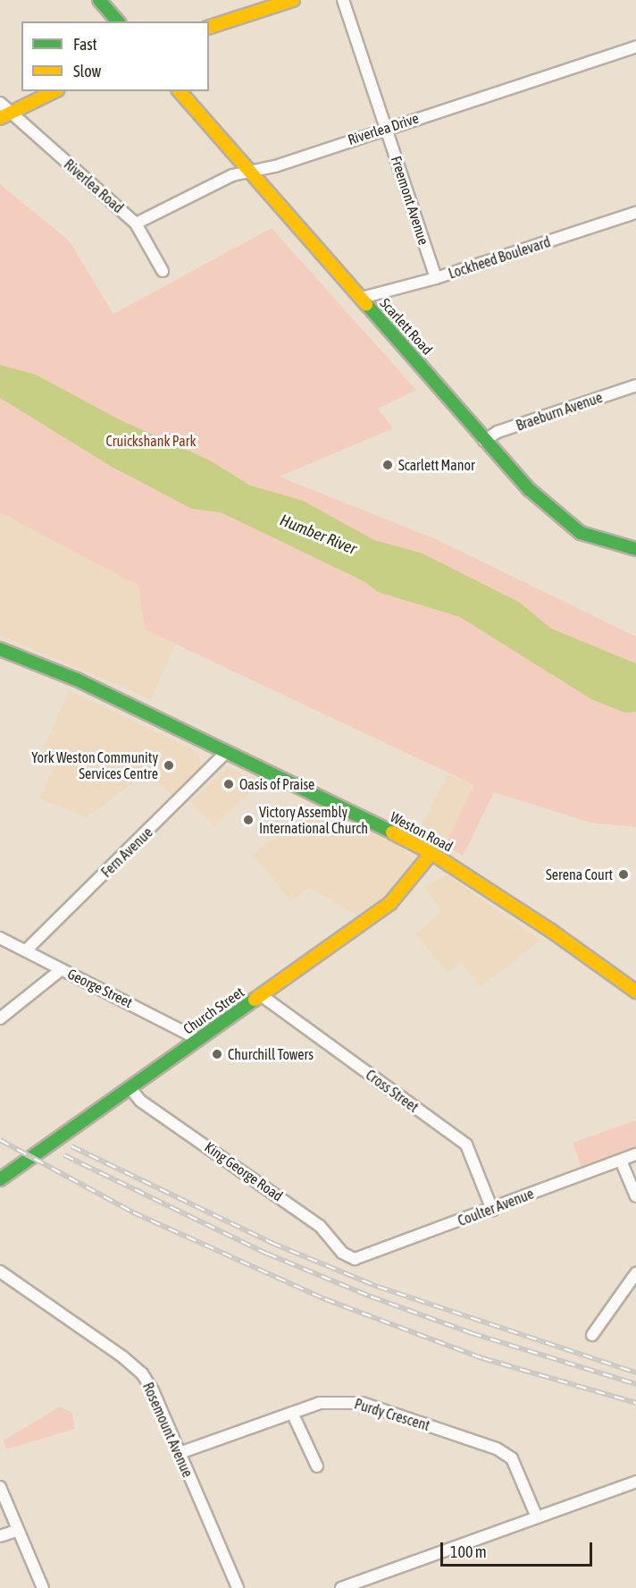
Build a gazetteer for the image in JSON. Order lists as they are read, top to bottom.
{
  "streets": {
    "main road": ["Scarlett Road", "Weston Road", "Church Street"],
    "street": [
      "Riverlea Drive",
      "Riverlea Road",
      "Freemont Avenue",
      "Lockheed Boulevard",
      "Braeburn Avenue",
      "Fern Avenue",
      "George Street",
      "Cross Street",
      "King George Road",
      "Coulter Avenue",
      "Purdy Crescent",
      "Rosemount Avenue"
    ]
  },
  "crossings": [
    ["Riverlea Drive", "Riverlea Road"],
    ["Riverlea Drive", "Freemont Avenue"],
    ["Riverlea Drive", "Scarlett Road"],
    ["Freemont Avenue", "Lockheed Boulevard"],
    ["Lockheed Boulevard", "Scarlett Road"],
    ["Scarlett Road", "Braeburn Avenue"],
    ["Weston Road", "Fern Avenue"],
    ["Weston Road", "Church Street"],
    ["Fern Avenue", "George Street"],
    ["George Street", "Church Street"],
    ["Church Street", "Cross Street"],
    ["Church Street", "King George Road"],
    ["Cross Street", "Coulter Avenue"],
    ["King George Road", "Coulter Avenue"],
    ["Purdy Crescent", "Rosemount Avenue"]
  ],
  "water": ["Humber River"],
  "parks": ["Cruickshank Park"],
  "places": [
    "Scarlett Manor",
    "York Weston Community Services Centre",
    "Oasis of Praise",
    "Victory Assembly International Church",
    "Serena Court",
    "Churchill Towers"
  ],
  "legend": ["Fast", "Slow"],
  "scale_bar": "100 m"
}
